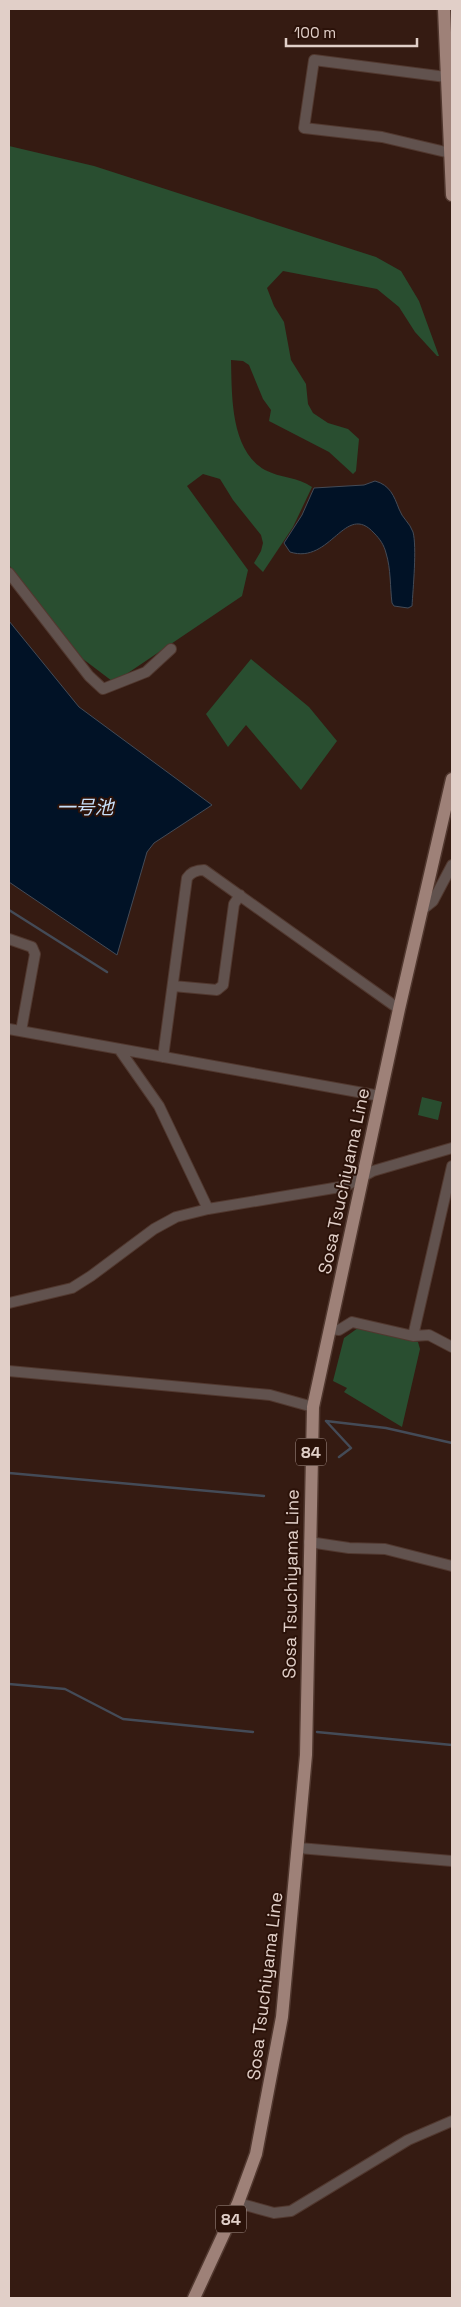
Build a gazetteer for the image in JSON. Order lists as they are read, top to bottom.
{
  "streets": {
    "main road": ["Sosa Tsuchiyama Line", "84"]
  },
  "water": ["一号池"],
  "scale_bar": "100 m"
}
